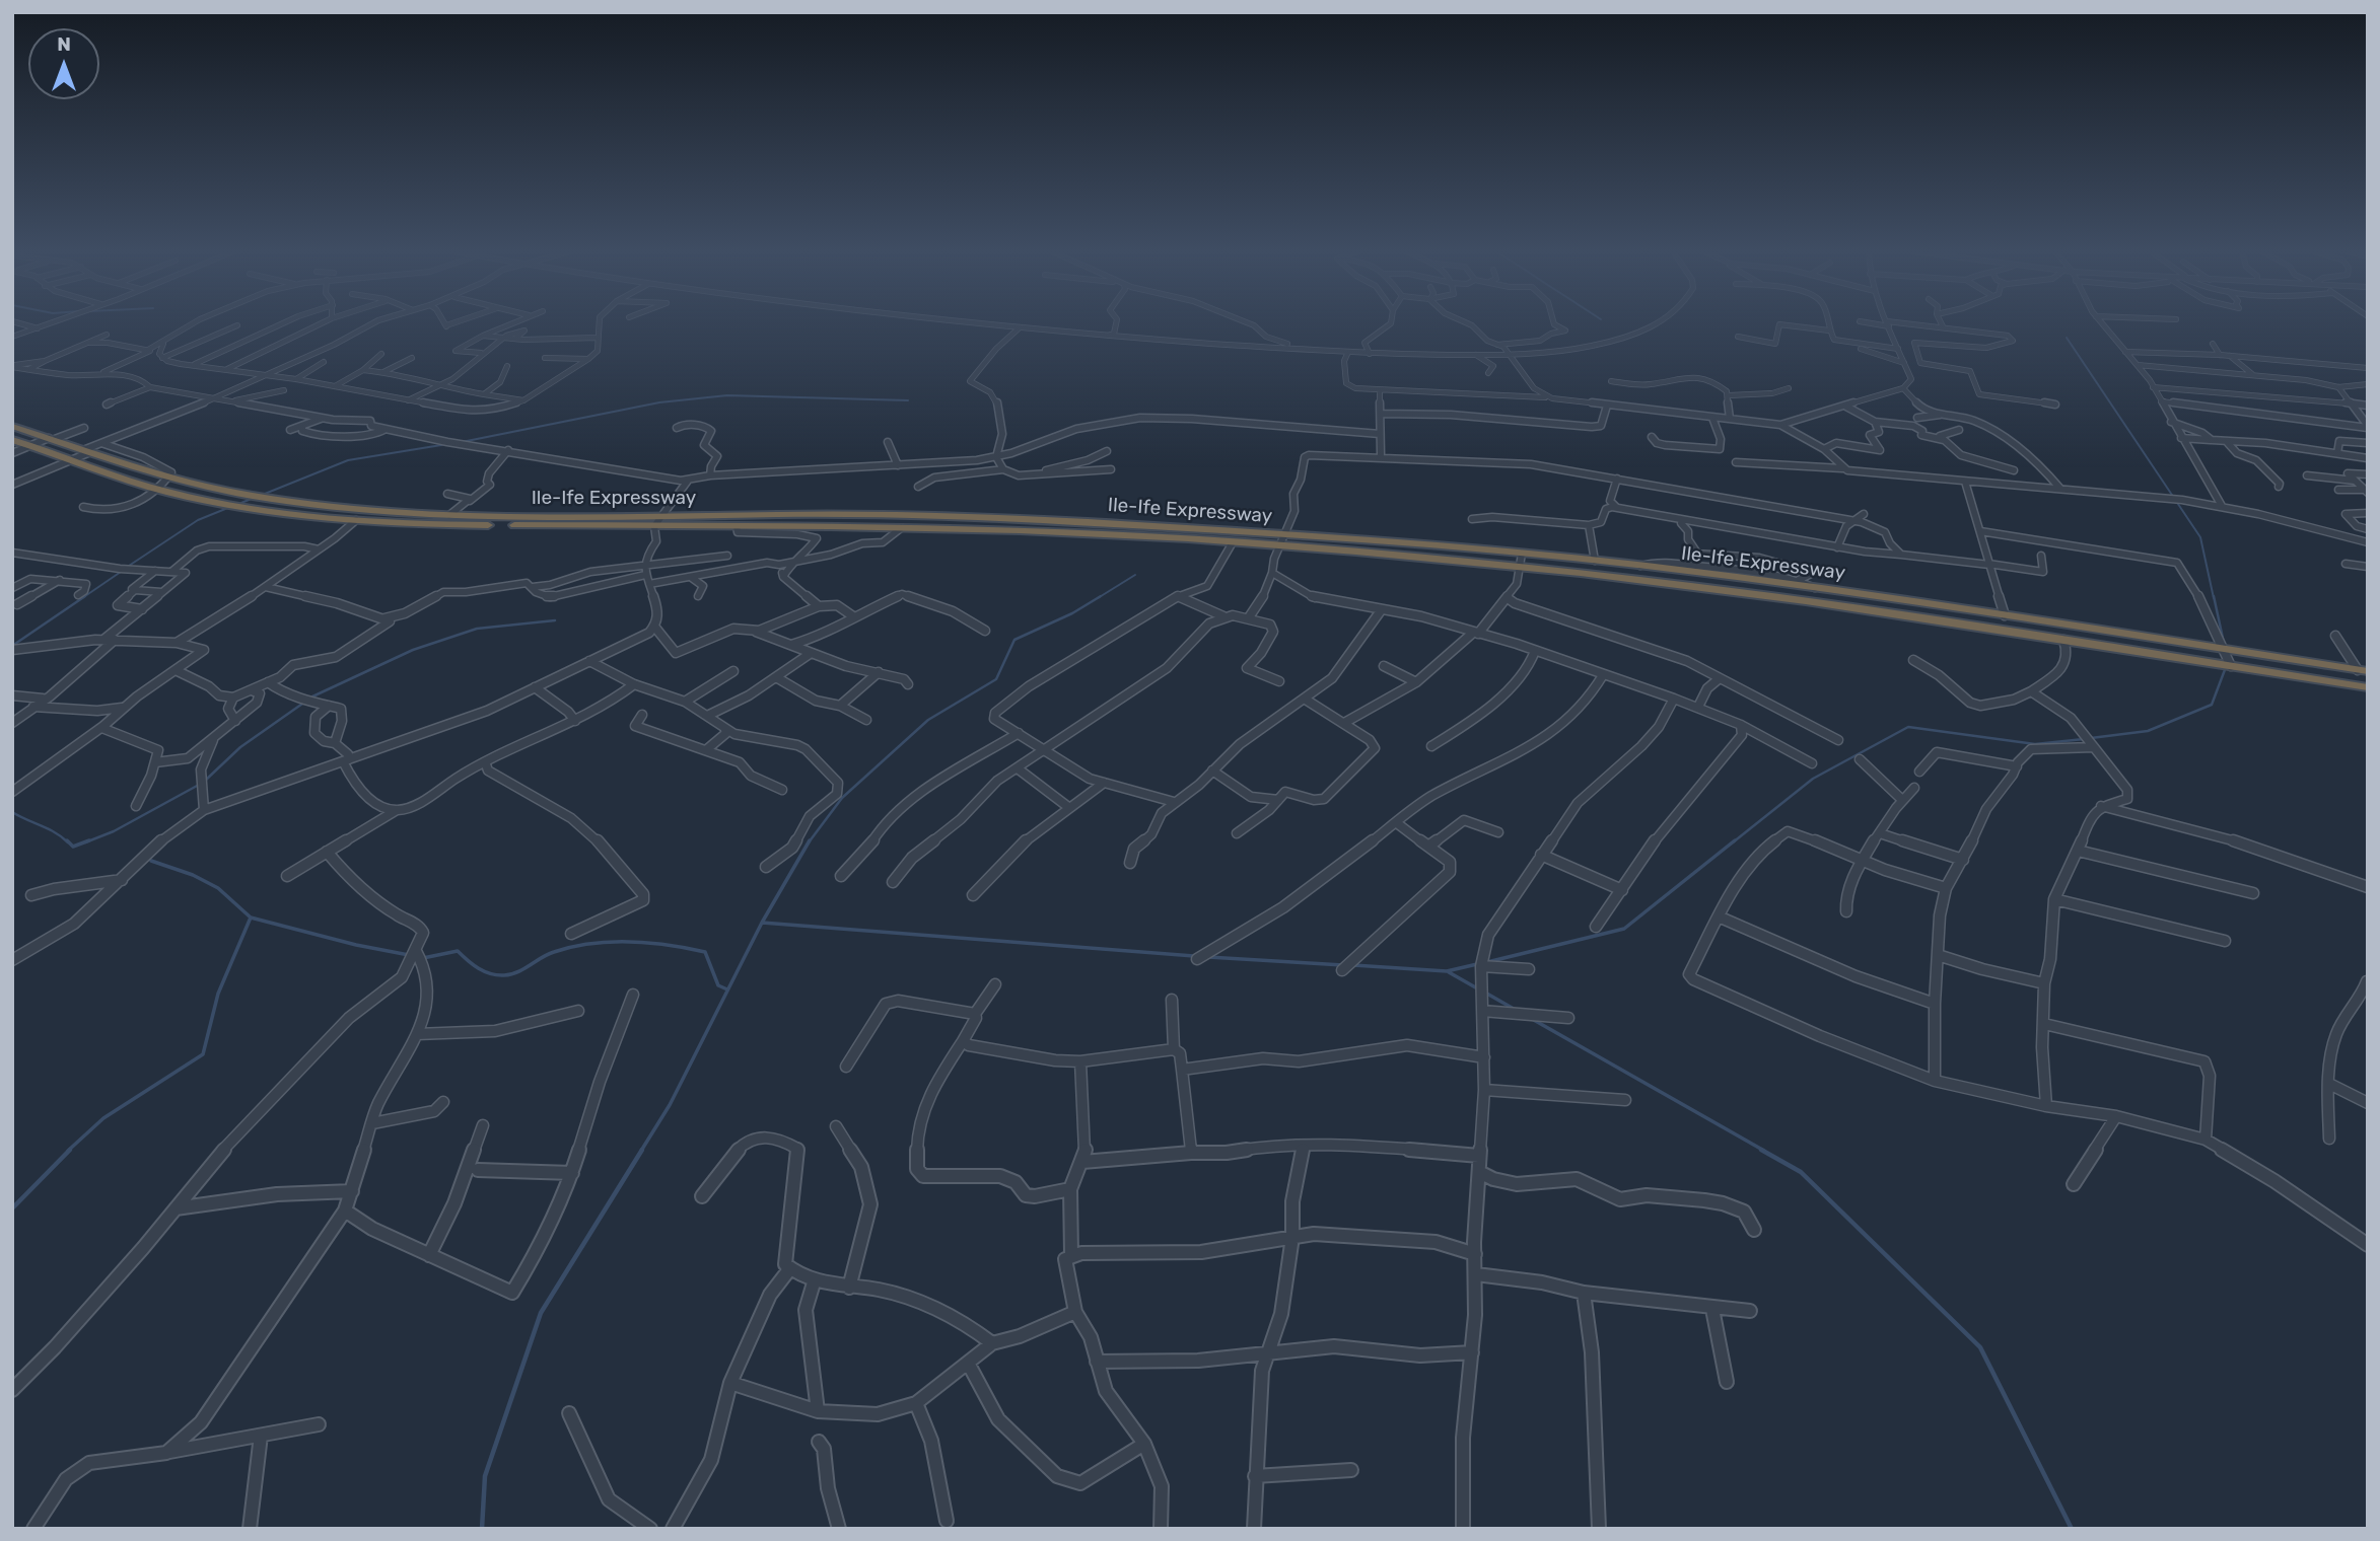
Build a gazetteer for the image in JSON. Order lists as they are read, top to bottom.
{
  "streets": {
    "highway": ["Ile-Ife Expressway"]
  },
  "north": "top"
}
